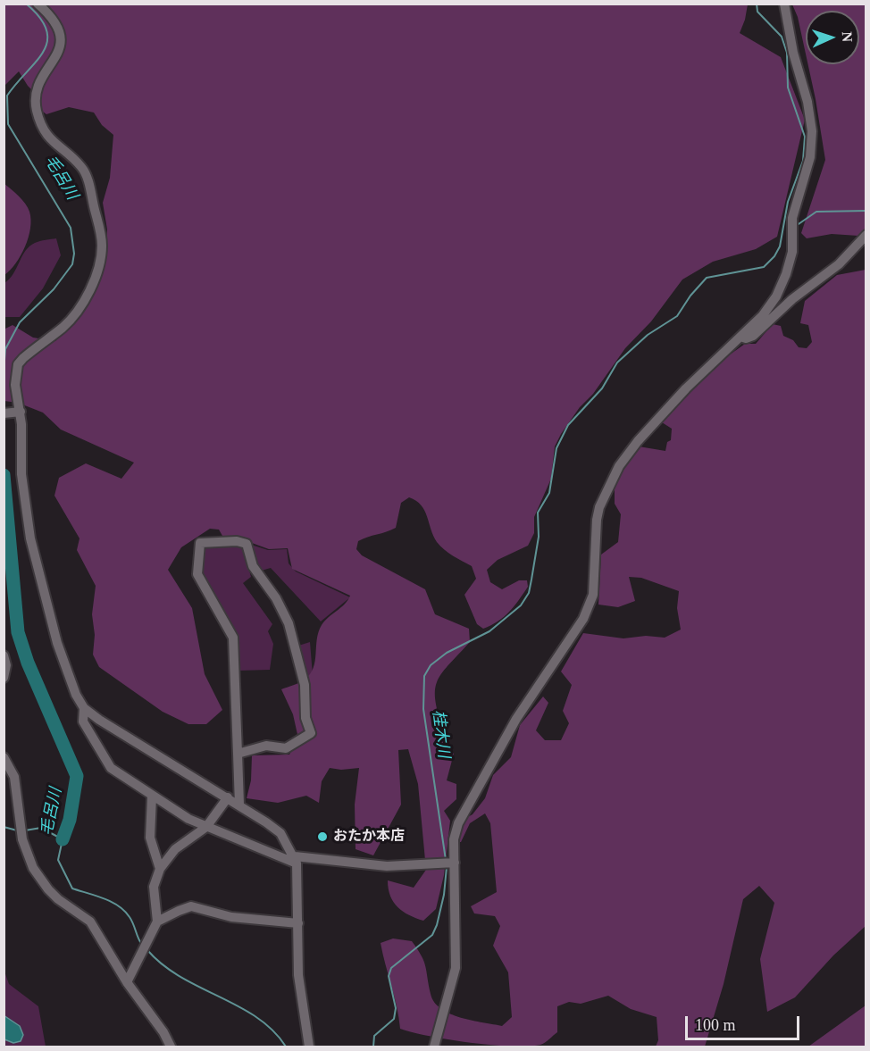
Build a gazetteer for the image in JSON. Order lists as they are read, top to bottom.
{
  "water": ["毛呂川", "桂木川"],
  "places": ["おたか本店"],
  "scale_bar": "100 m",
  "north": "right"
}
